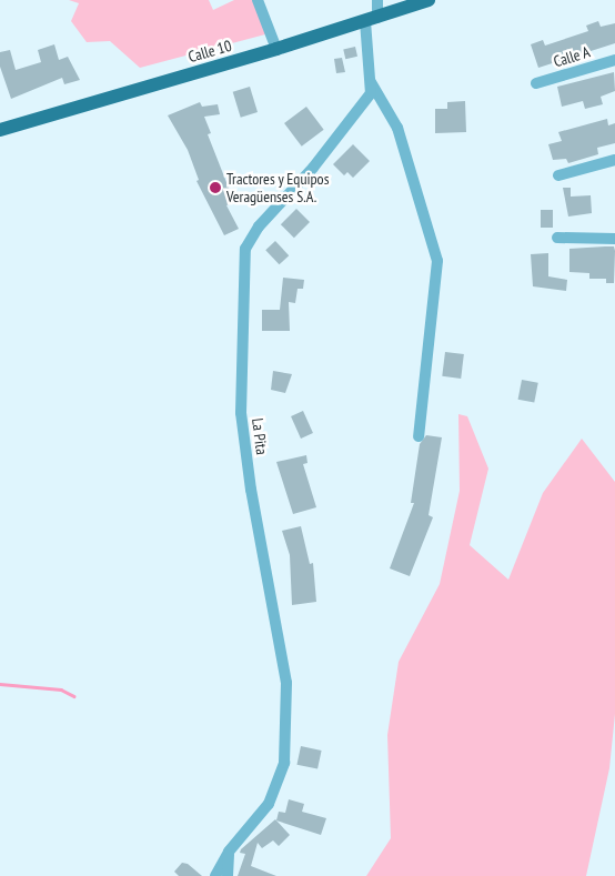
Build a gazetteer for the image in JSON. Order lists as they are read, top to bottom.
{
  "streets": {
    "main road": ["Calle 10"],
    "street": ["Calle A", "La Pita"]
  },
  "crossings": [
    ["Calle 10", "La Pita"]
  ],
  "places": ["Tractores y Equipos Veragüenses S.A."]
}
